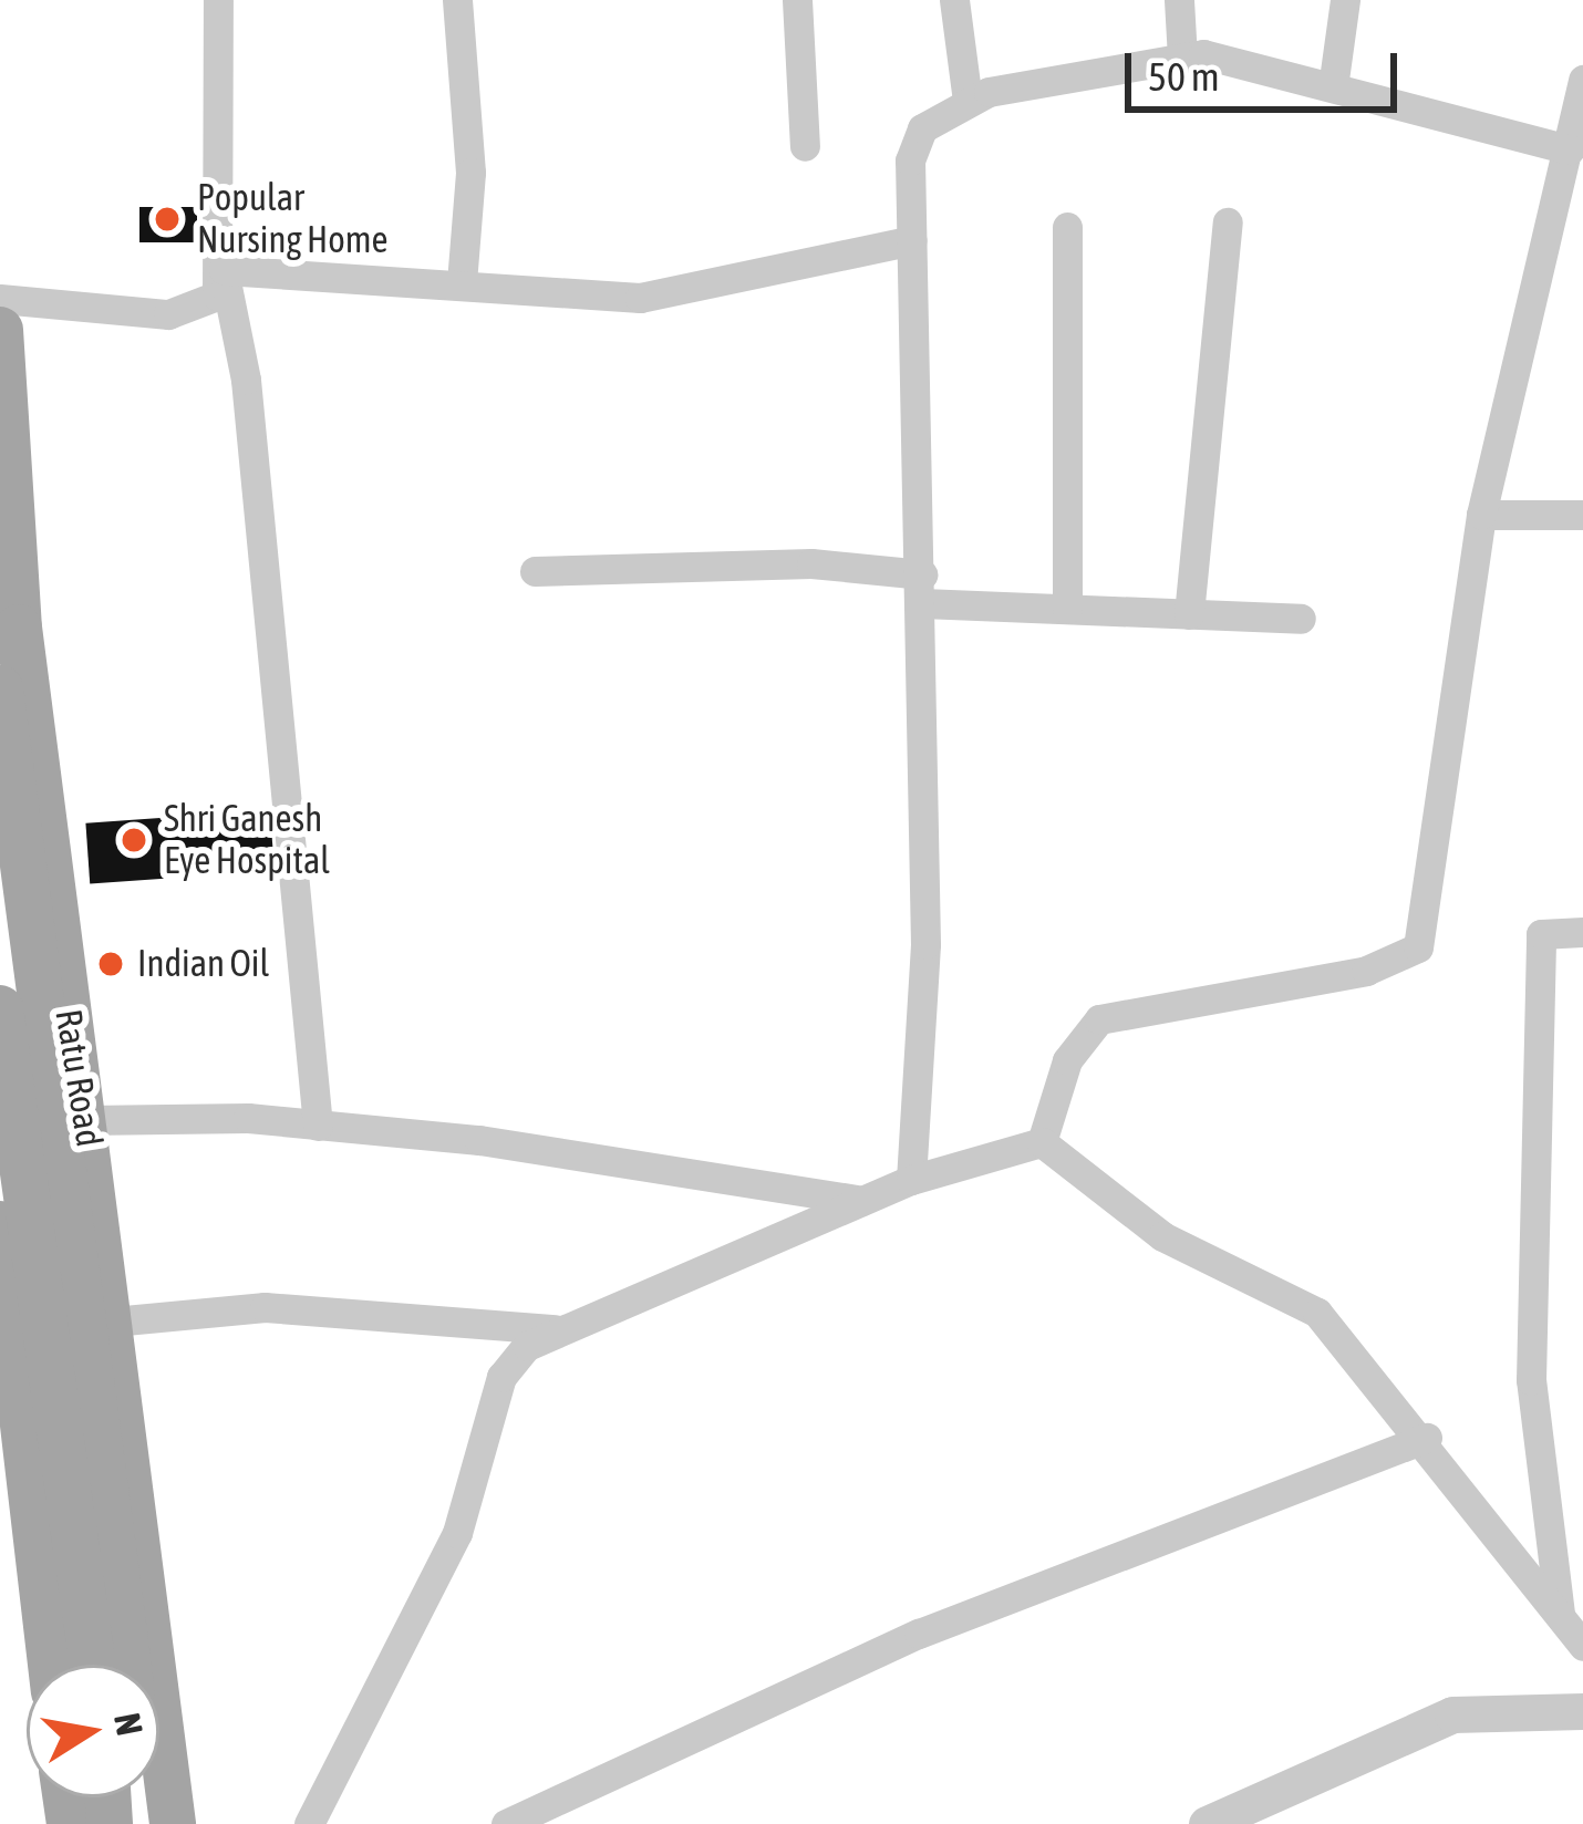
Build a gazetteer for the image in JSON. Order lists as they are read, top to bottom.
{
  "streets": {
    "main road": ["Ratu Road"]
  },
  "places": ["Popular Nursing Home", "Shri Ganesh Eye Hospital", "Indian Oil"],
  "scale_bar": "50 m",
  "north": "right"
}
